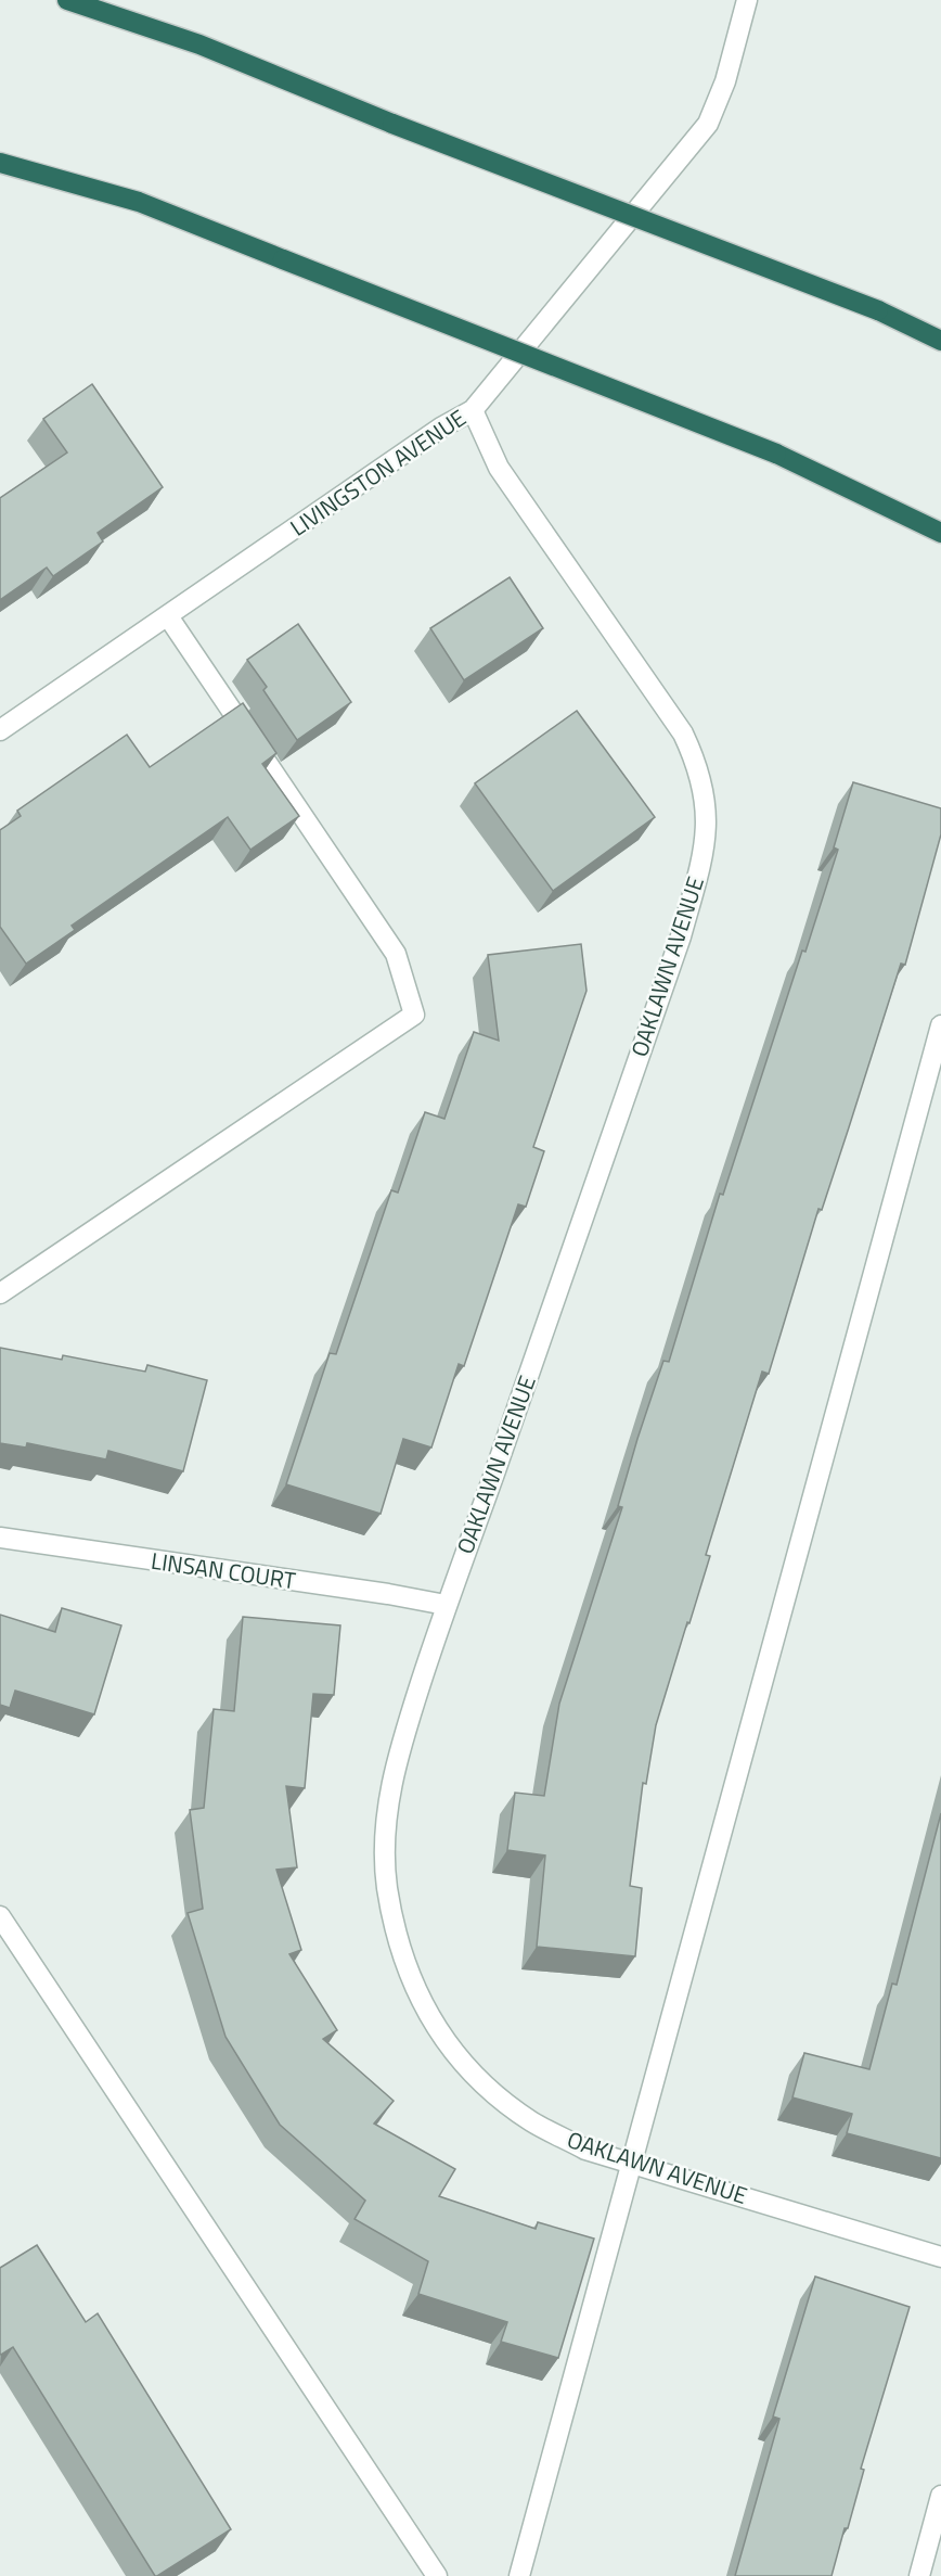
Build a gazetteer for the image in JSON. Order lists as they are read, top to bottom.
{
  "streets": {
    "street": ["LIVINGSTON AVENUE", "OAKLAWN AVENUE", "LINSAN COURT"]
  },
  "crossings": [
    ["LIVINGSTON AVENUE", "OAKLAWN AVENUE"],
    ["OAKLAWN AVENUE", "LINSAN COURT"]
  ]
}
